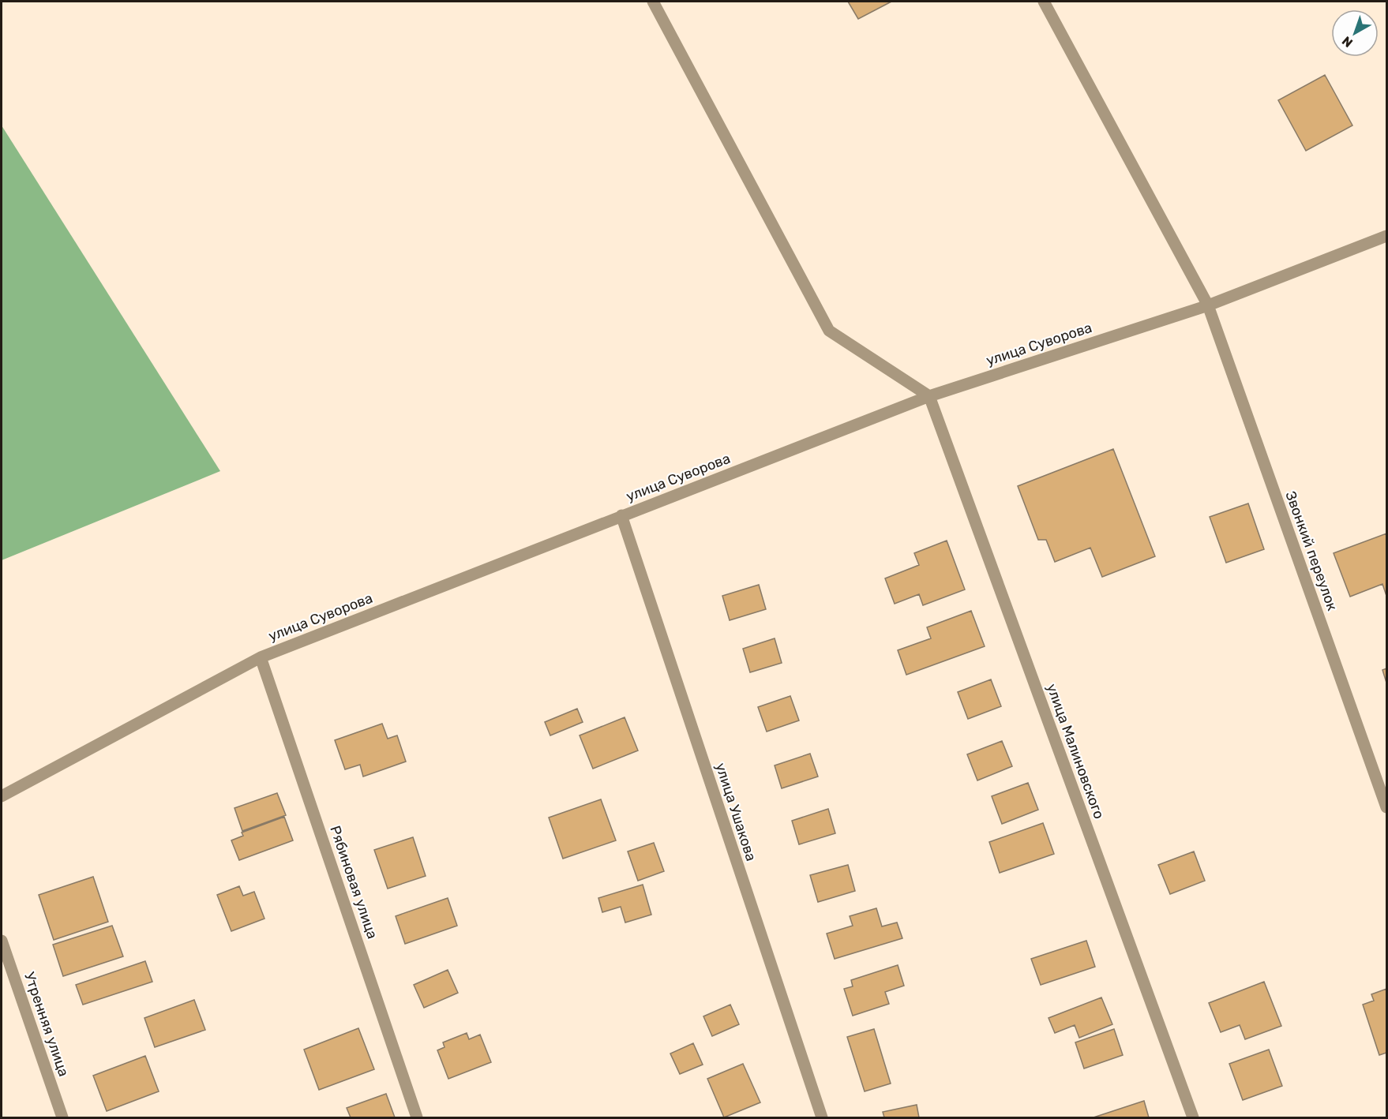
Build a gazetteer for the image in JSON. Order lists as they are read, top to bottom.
{
  "streets": {
    "street": [
      "улица Суворова",
      "Звонкий переулок",
      "улица Малиновского",
      "улица Ушакова",
      "Рябиновая улица",
      "Утренняя улица"
    ]
  },
  "crossings": [
    ["улица Суворова", "Звонкий переулок"],
    ["улица Суворова", "улица Малиновского"],
    ["улица Суворова", "улица Ушакова"],
    ["улица Суворова", "Рябиновая улица"]
  ],
  "north": "bottom left"
}
